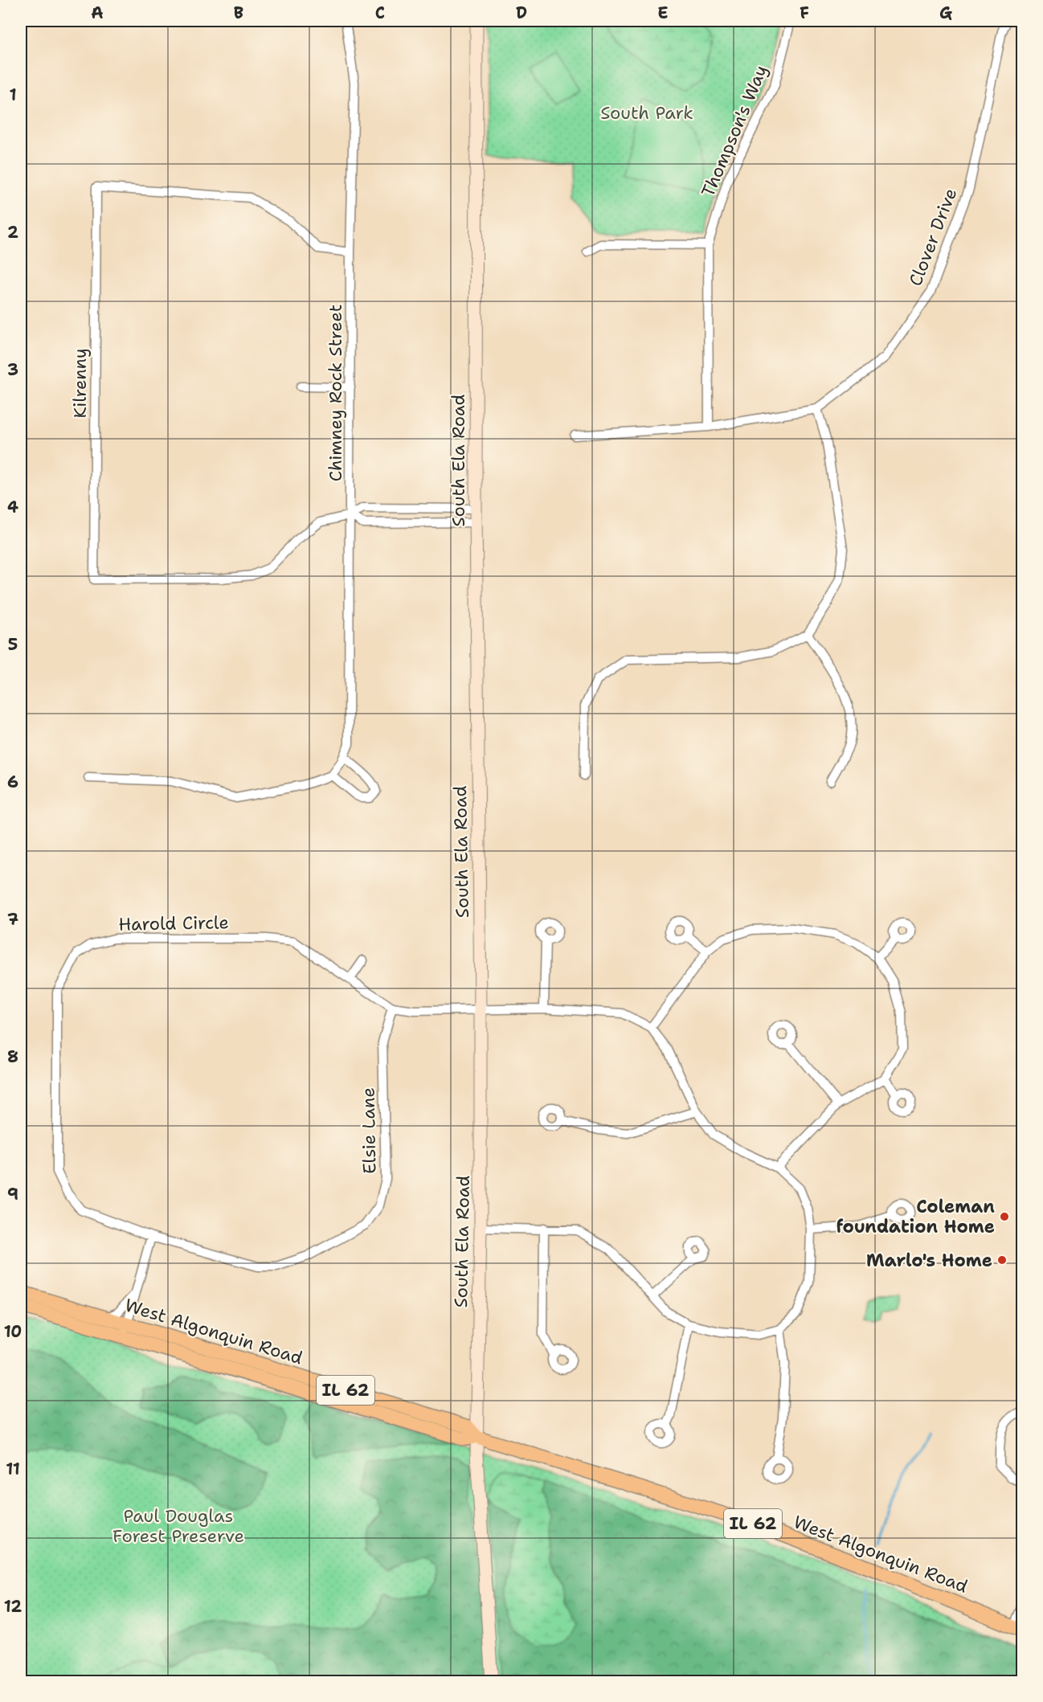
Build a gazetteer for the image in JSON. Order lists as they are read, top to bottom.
{
  "streets": {
    "main road": ["South Ela Road", "West Algonquin Road", "IL 62"],
    "street": [
      "Thompson's Way",
      "Clover Drive",
      "Kilrenny",
      "Chimney Rock Street",
      "Harold Circle",
      "Elsie Lane"
    ]
  },
  "crossings": [
    ["Thompson's Way", "Clover Drive"],
    ["Kilrenny", "Chimney Rock Street"],
    ["South Ela Road", "Harold Circle"],
    ["South Ela Road", "West Algonquin Road"],
    ["Harold Circle", "Elsie Lane"]
  ],
  "parks": ["South Park", "Paul Douglas Forest Preserve"],
  "places": ["Coleman foundation Home", "Marlo's Home"],
  "grid": {
    "columns": [
      "A",
      "B",
      "C",
      "D",
      "E",
      "F",
      "G"
    ],
    "rows": [
      "1",
      "2",
      "3",
      "4",
      "5",
      "6",
      "7",
      "8",
      "9",
      "10",
      "11",
      "12"
    ]
  }
}
